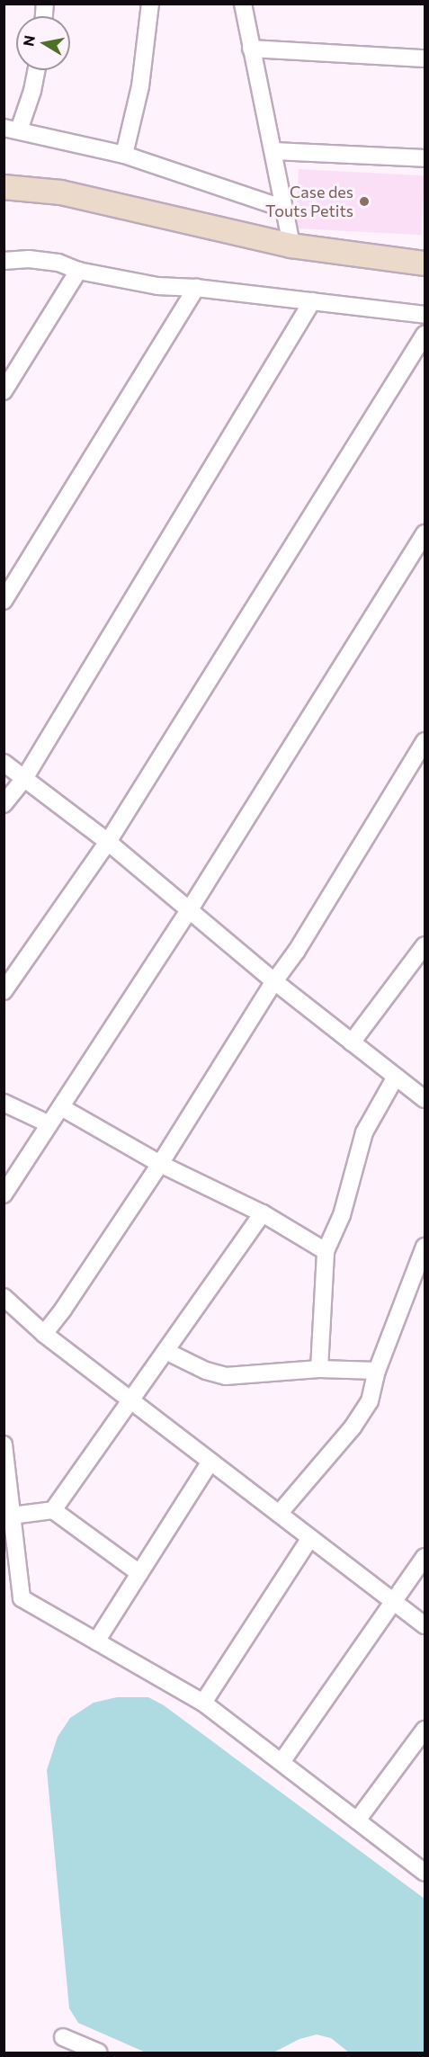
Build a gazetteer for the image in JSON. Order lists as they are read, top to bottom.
{
  "places": ["Case des Touts Petits"],
  "north": "left"
}
